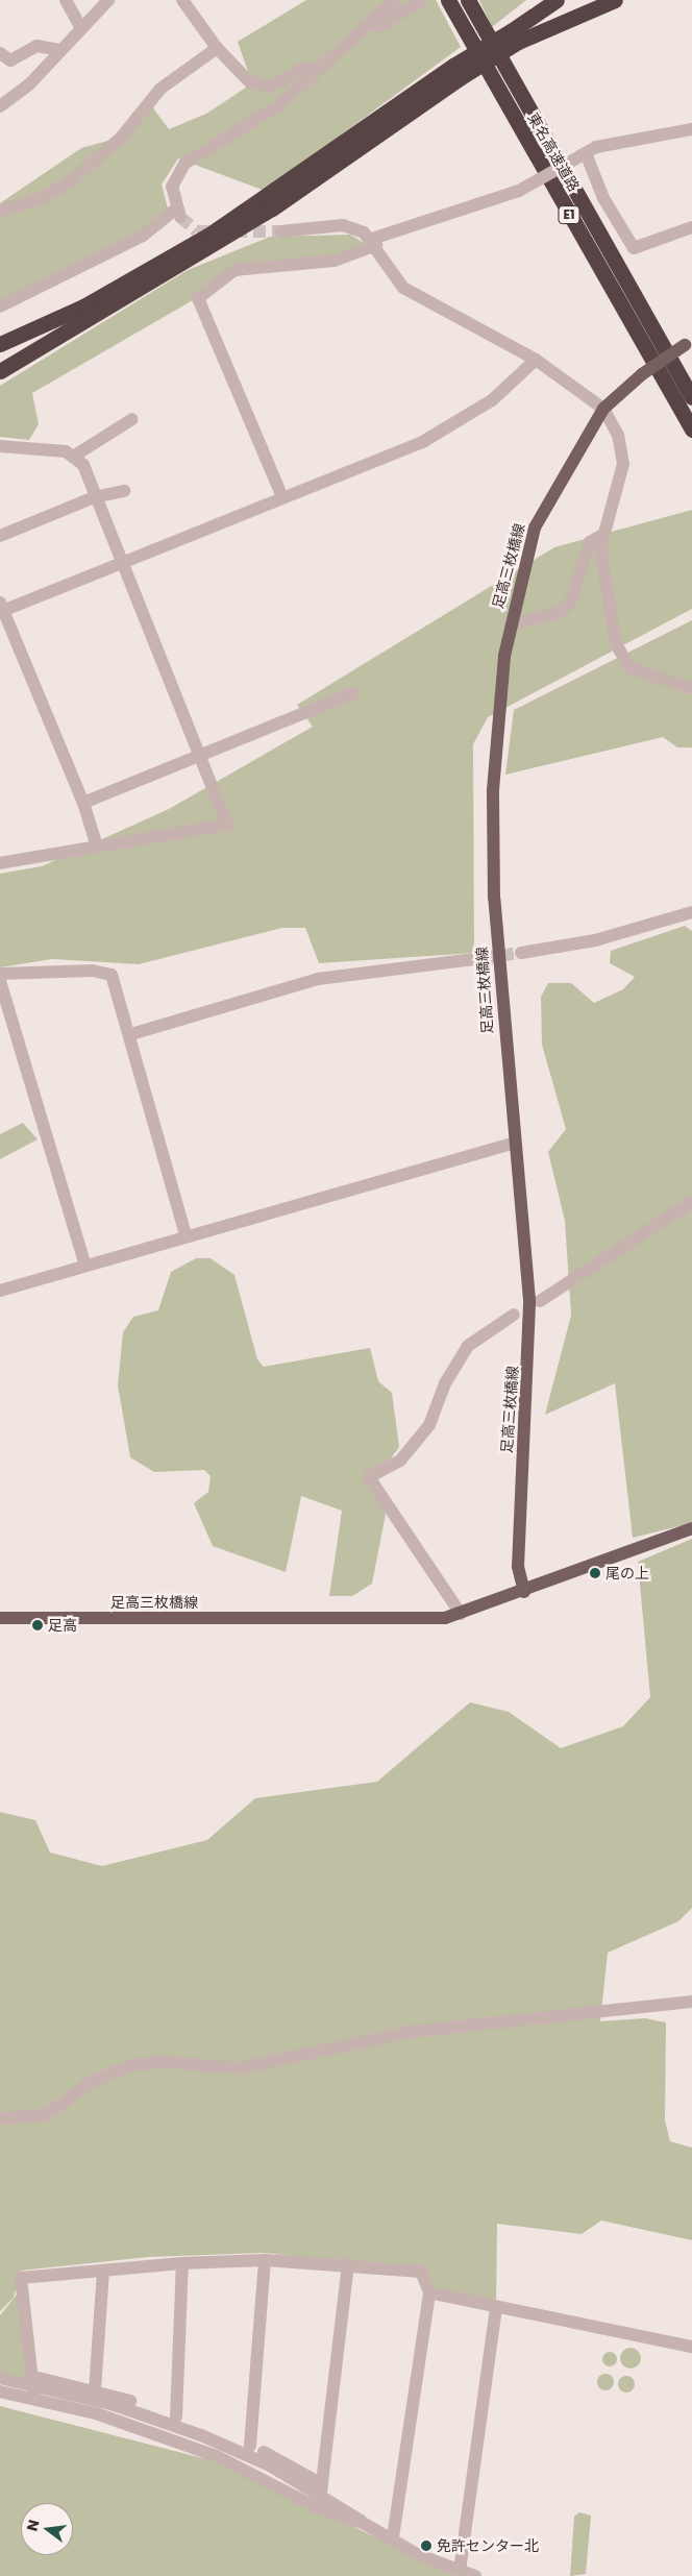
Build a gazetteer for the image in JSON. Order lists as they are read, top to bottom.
{
  "streets": {
    "highway": ["東名高速道路", "E1"],
    "main road": ["足高三枚橋線"]
  },
  "places": ["尾の上", "足高", "免許センター北"],
  "north": "left"
}
